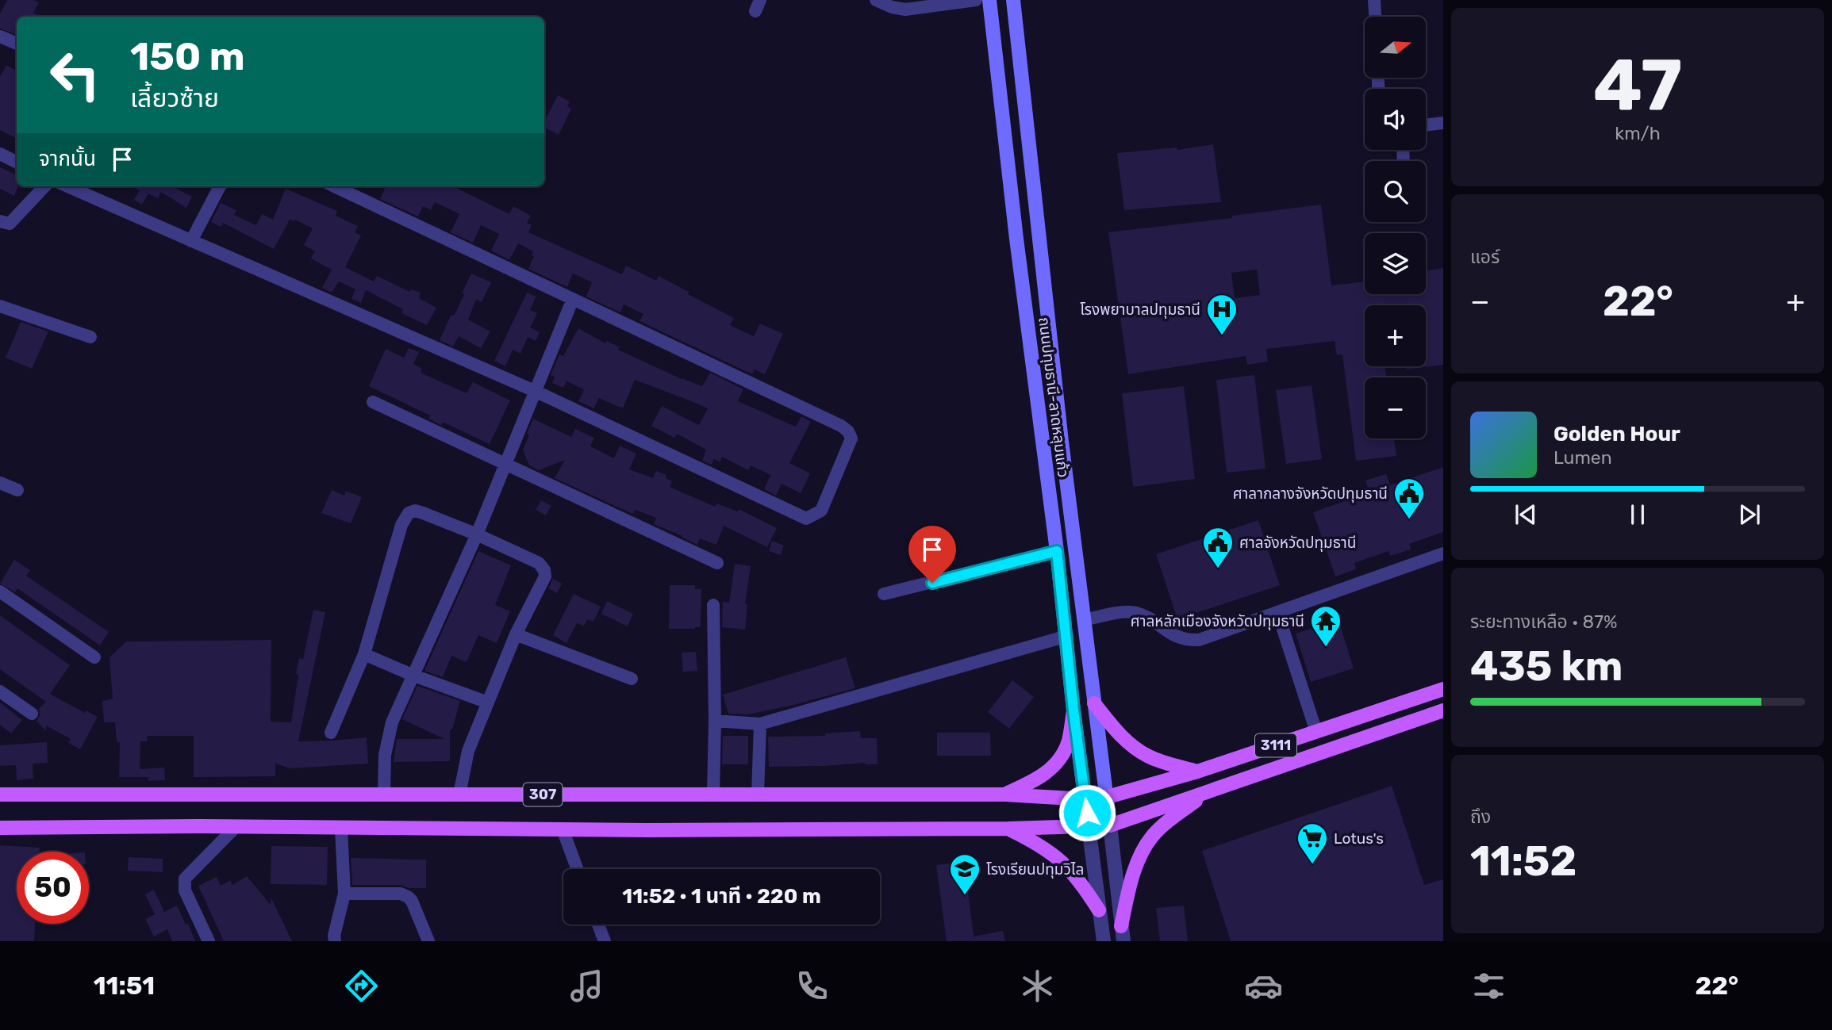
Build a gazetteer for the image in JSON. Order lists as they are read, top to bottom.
{
  "streets": {
    "main road": ["ถนนปทุมธานี-ลาดหลุมแก้ว", "3111", "307"]
  },
  "crossings": [
    ["ถนนปทุมธานี-ลาดหลุมแก้ว", "3111"],
    ["ถนนปทุมธานี-ลาดหลุมแก้ว", "307"]
  ],
  "places": {
    "hospital": ["โรงพยาบาลปทุมธานี"],
    "public building": ["ศาลากลางจังหวัดปทุมธานี", "ศาลจังหวัดปทุมธานี"],
    "temple": ["ศาลหลักเมืองจังหวัดปทุมธานี"],
    "supermarket": ["Lotus's"],
    "school or university": ["โรงเรียนปทุมวิไล"]
  },
  "north": "right",
  "page": {
    "tile": [
      ["47", "km/h"],
      "แอร์",
      ["ระยะทางเหลือ · 87%", "435 km"],
      ["ถึง", "11:52"]
    ],
    "map_buttons": ["+", "−"],
    "turn": ["150 m", "เลี้ยวซ้าย"],
    "then": "จากนั้น",
    "heat": ["−", "22°", "+"],
    "song": ["Golden Hour", "Lumen"],
    "limit": "50",
    "trip": "11:52 · 1 นาที · 220 m",
    "tabs": ["11:51", "22°"]
  }
}
